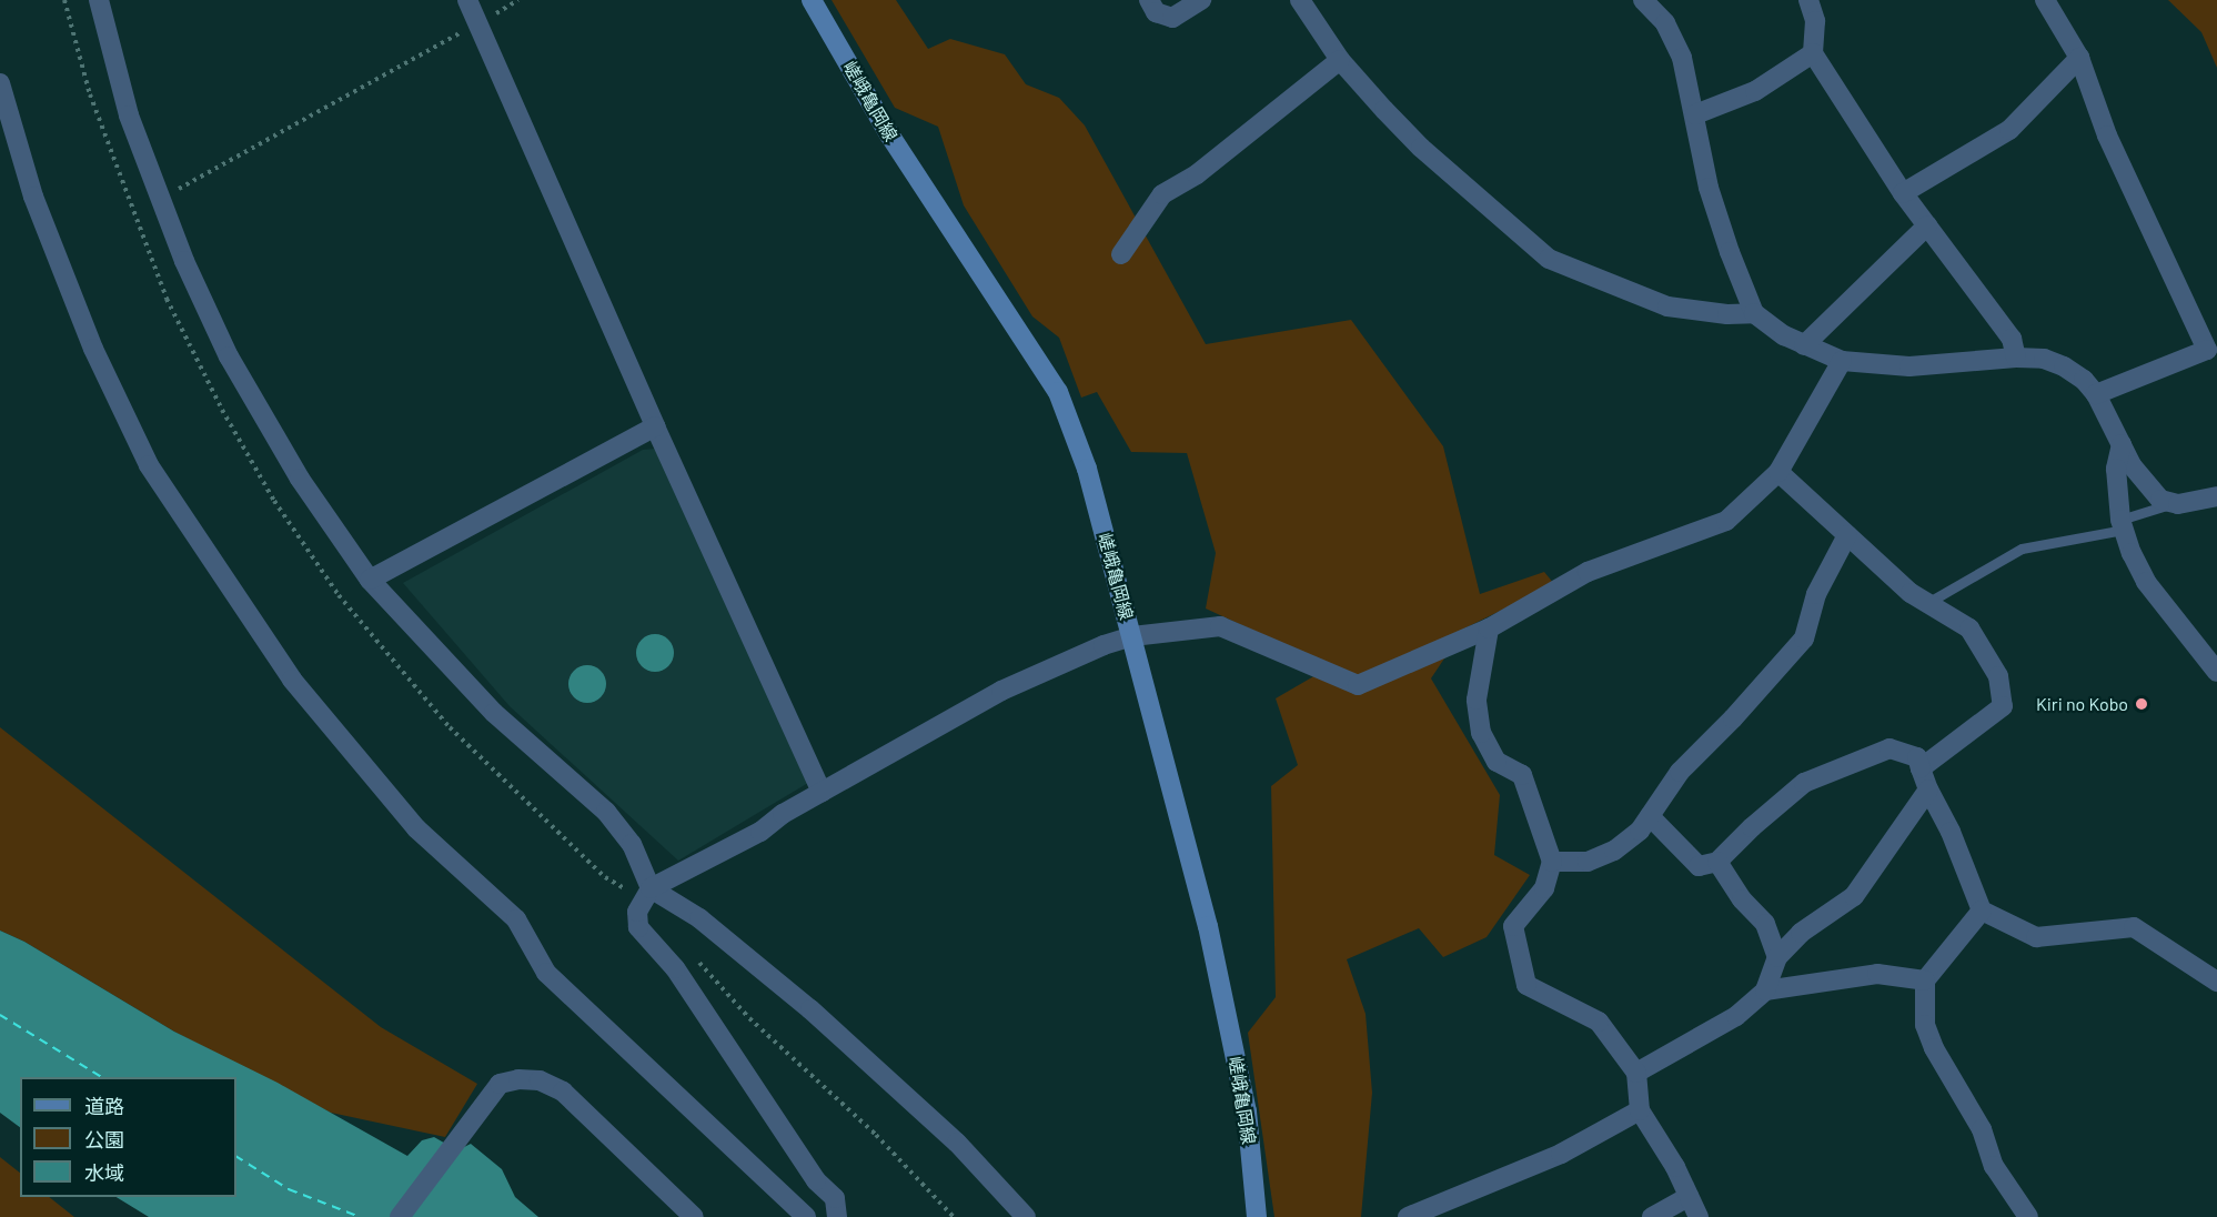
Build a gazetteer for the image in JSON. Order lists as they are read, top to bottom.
{
  "streets": {
    "main road": ["嵯峨亀岡線"]
  },
  "places": ["Kiri no Kobo"],
  "legend": ["道路", "公園", "水域"]
}
